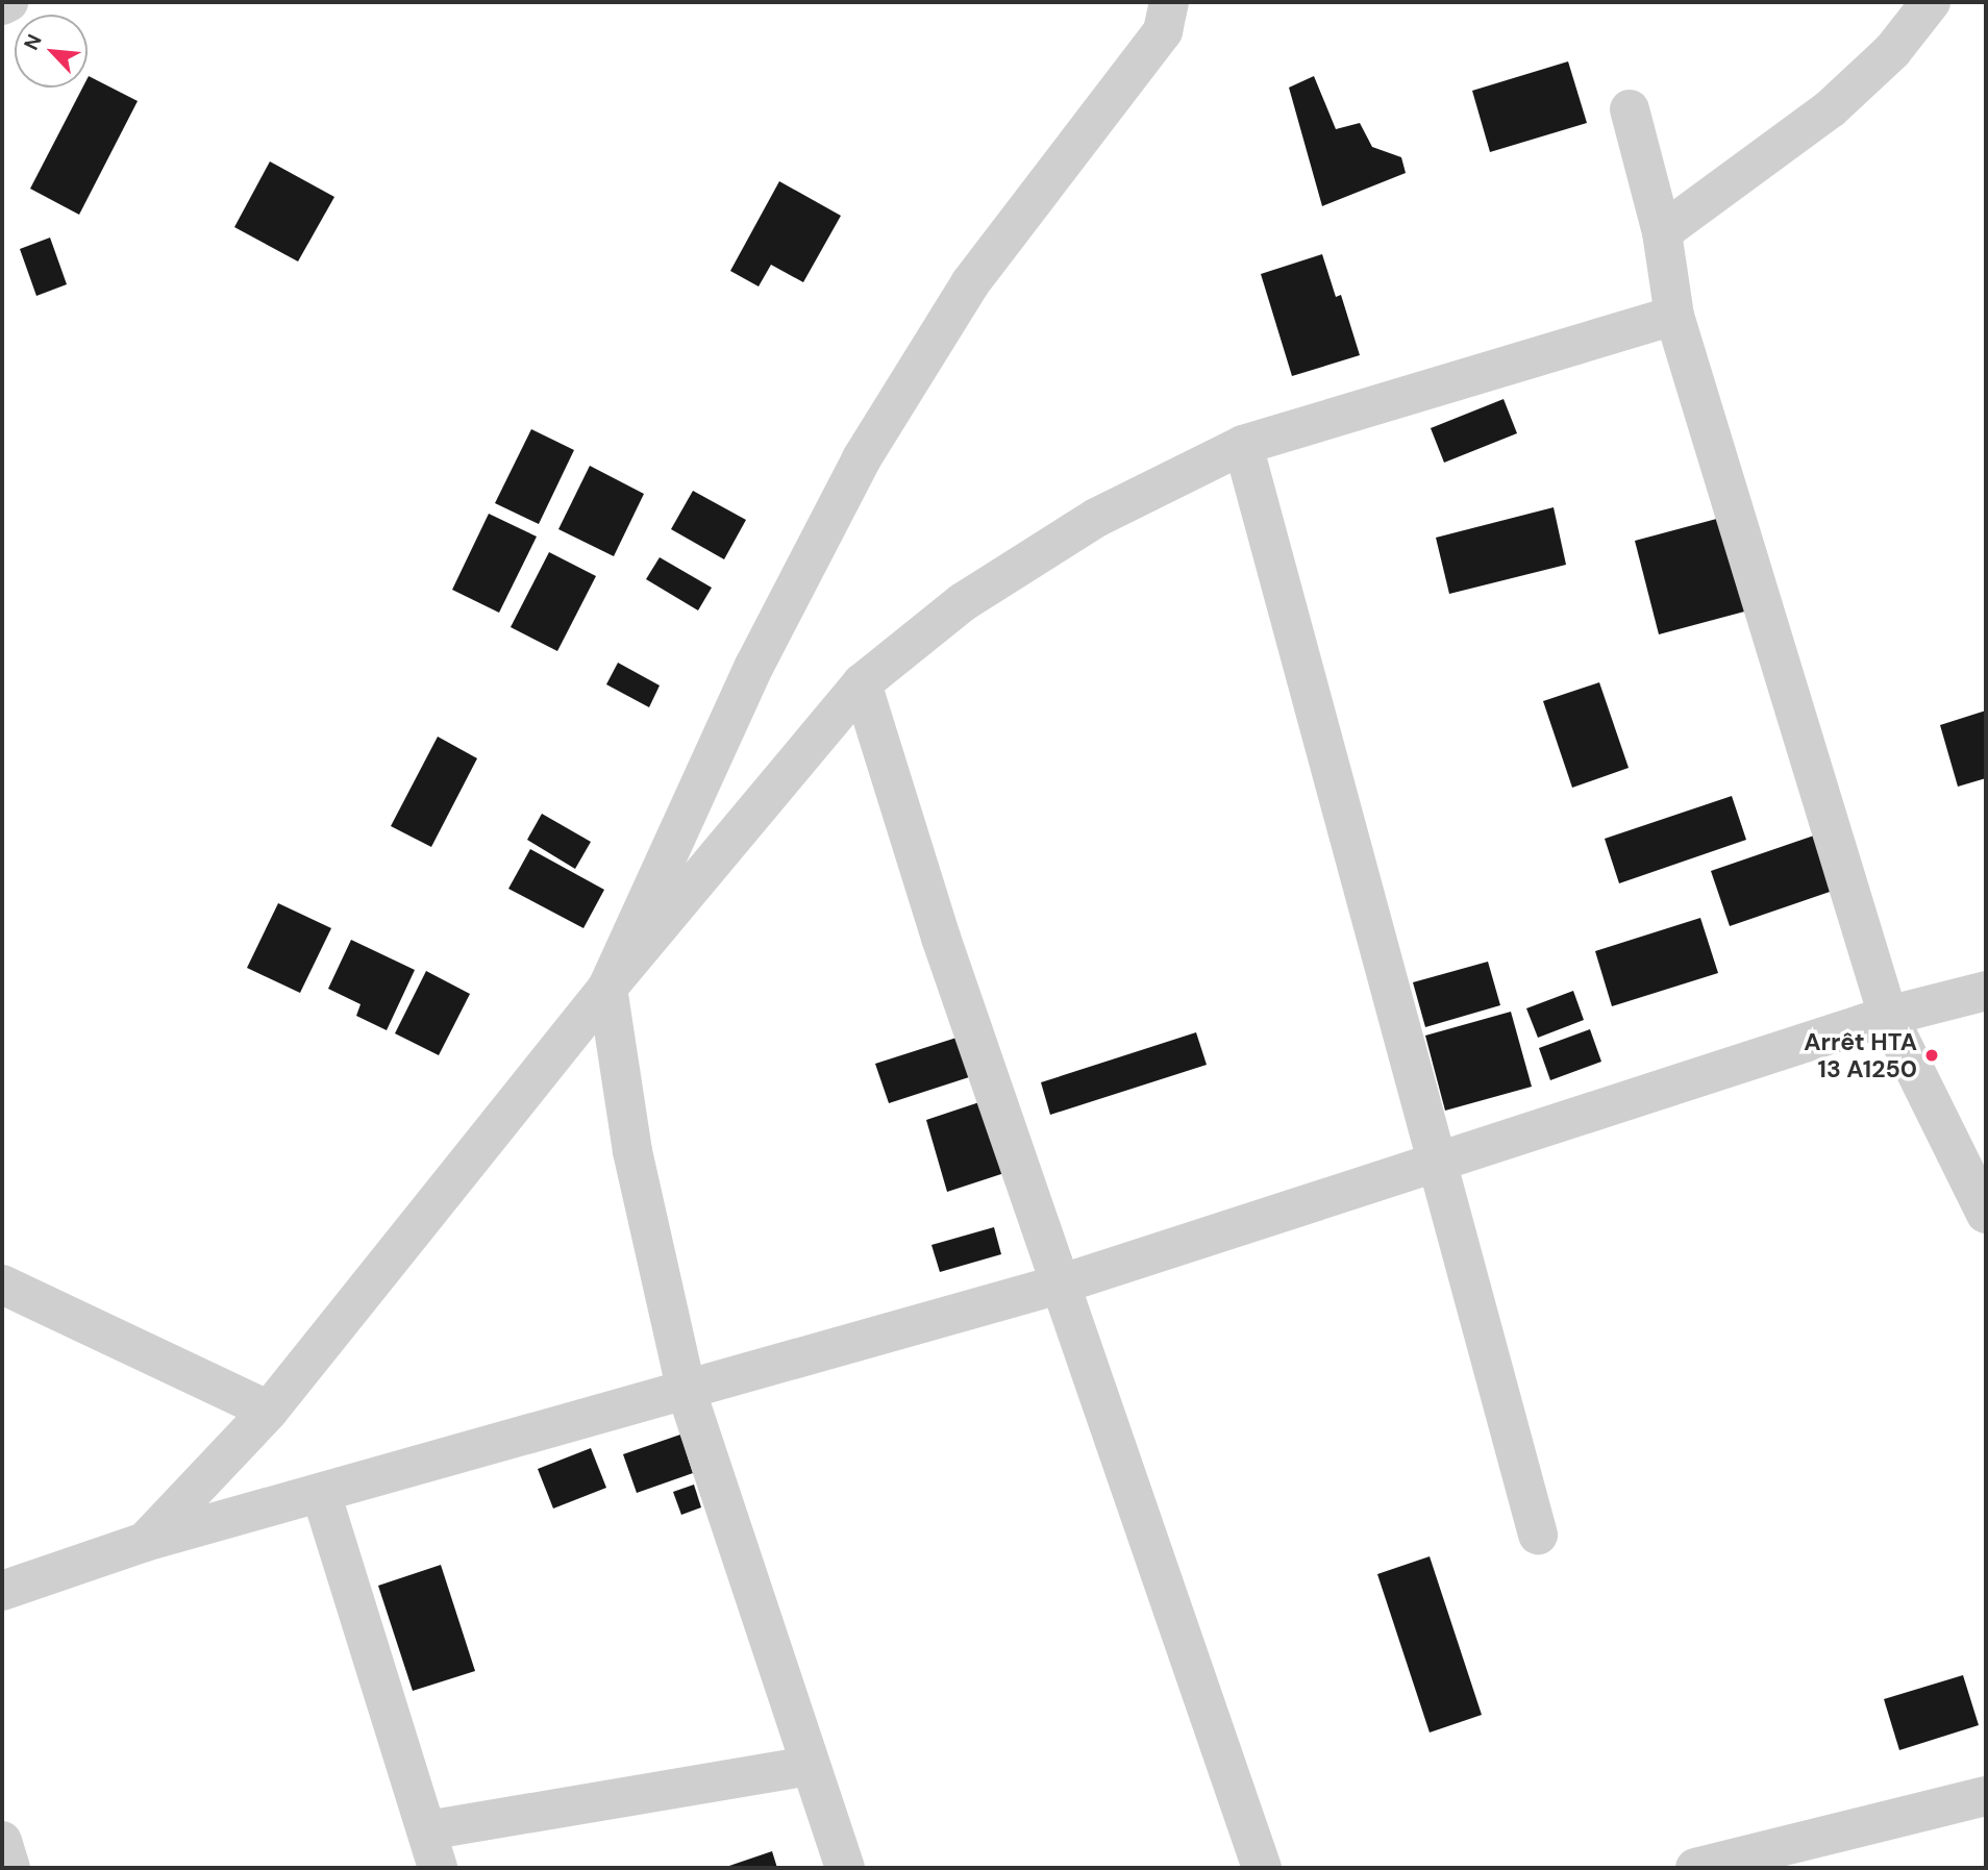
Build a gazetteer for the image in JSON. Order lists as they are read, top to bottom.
{
  "places": ["Arrêt HTA 13 A1250"],
  "north": "top left"
}
